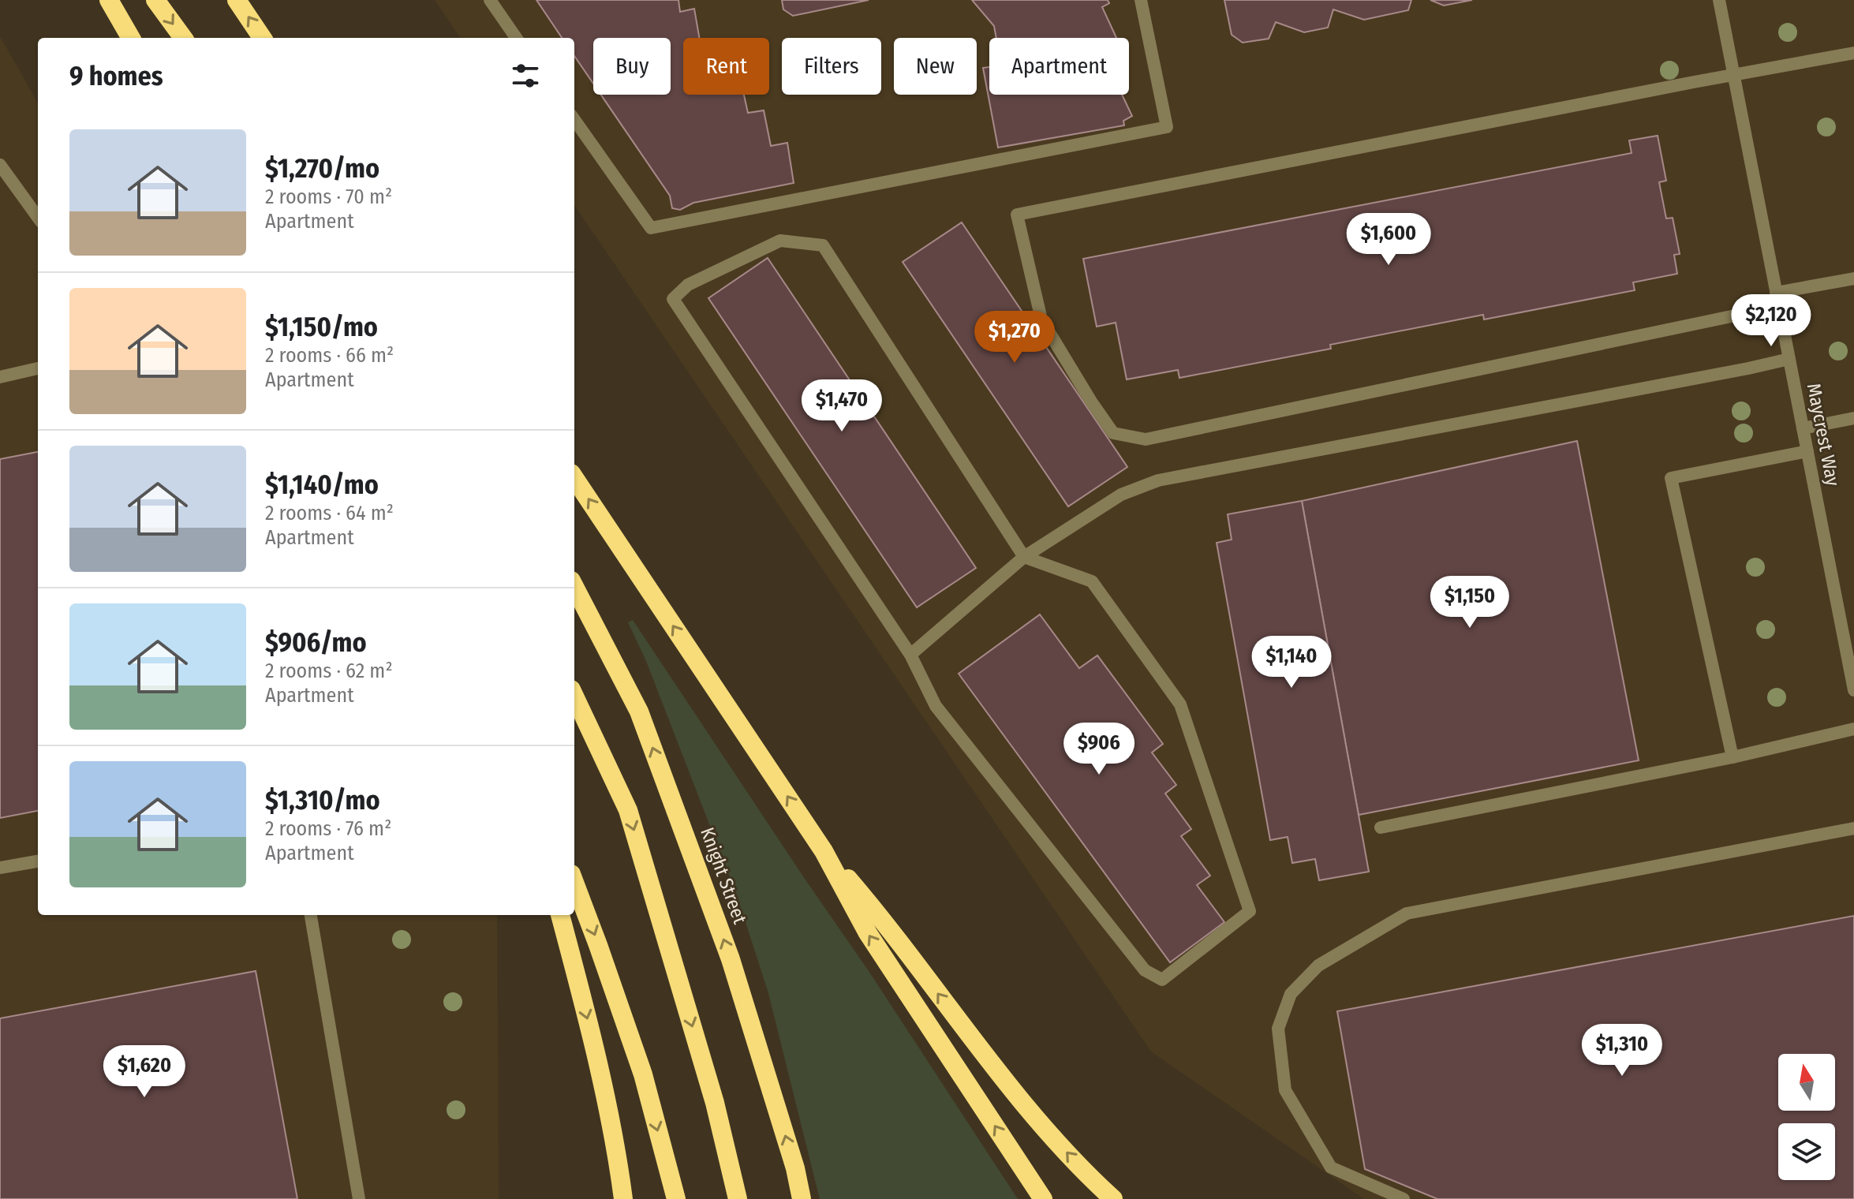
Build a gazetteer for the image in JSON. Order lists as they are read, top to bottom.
{
  "streets": {
    "highway": ["Knight Street"],
    "street": ["Maycrest Way"]
  },
  "north": "top",
  "page": {
    "chip": [
      "Buy",
      "Rent",
      "Filters",
      "New",
      "Apartment"
    ],
    "heading": "9 homes",
    "list": [
      {
        "name": "$1,270/mo",
        "note": "2 rooms · 70 m² · Apartment"
      },
      {
        "name": "$1,150/mo",
        "note": "2 rooms · 66 m² · Apartment"
      },
      {
        "name": "$1,140/mo",
        "note": "2 rooms · 64 m² · Apartment"
      },
      {
        "name": "$906/mo",
        "note": "2 rooms · 62 m² · Apartment"
      },
      {
        "name": "$1,310/mo",
        "note": "2 rooms · 76 m² · Apartment"
      }
    ],
    "price": [
      "$1,600",
      "$2,120",
      "$1,270",
      "$1,470",
      "$1,150",
      "$1,140",
      "$906",
      "$1,310",
      "$1,620"
    ]
  }
}
